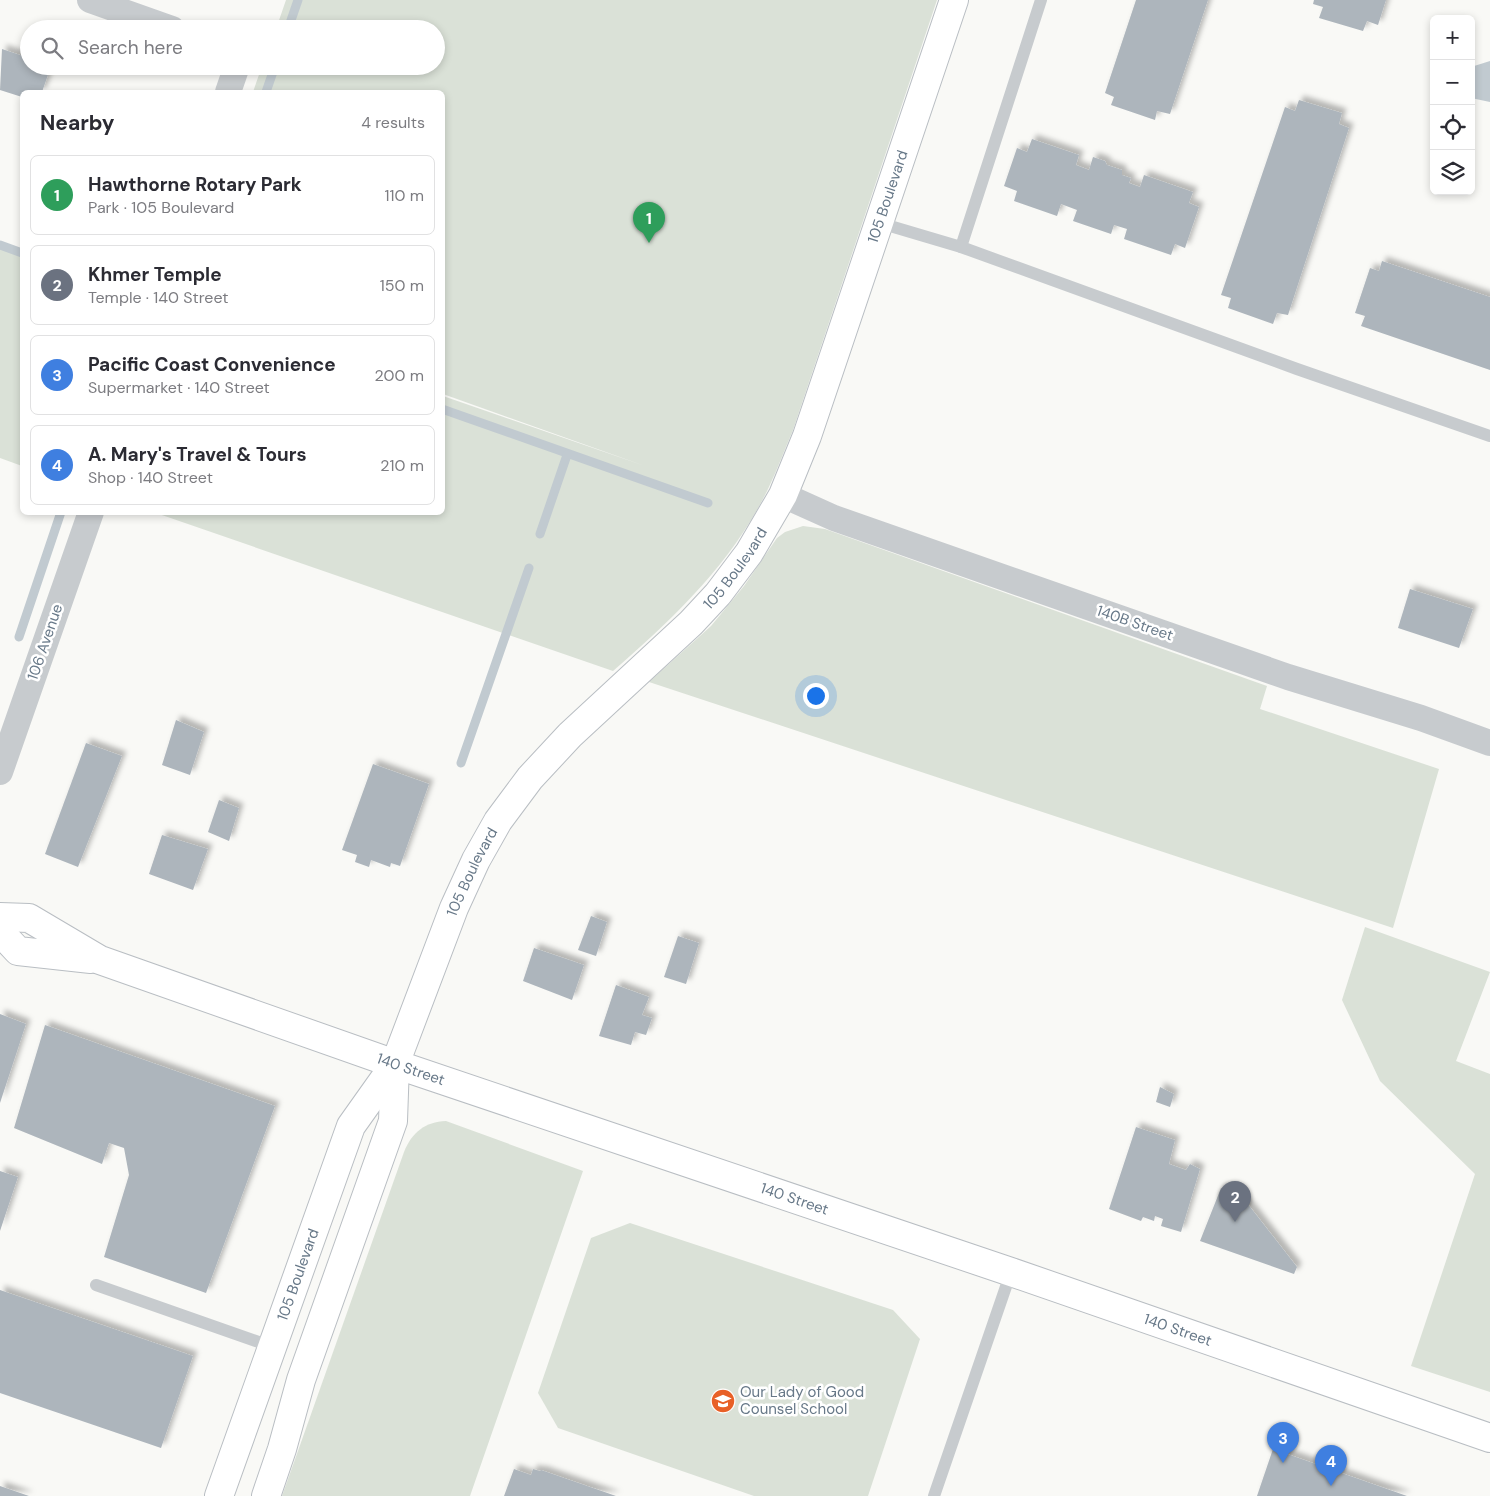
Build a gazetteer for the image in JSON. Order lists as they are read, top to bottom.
{
  "streets": {
    "street": [
      "105 Boulevard",
      "140B Street",
      "106 Avenue",
      "140 Street"
    ]
  },
  "crossings": [
    ["105 Boulevard", "140B Street"],
    ["105 Boulevard", "140 Street"]
  ],
  "places": {
    "school or university": ["Our Lady of Good Counsel School"]
  },
  "page": {
    "map_buttons": ["+", "−"],
    "search": "Search here",
    "heading": ["Nearby", "4 results"],
    "list": [
      {
        "mark": "1",
        "name": "Hawthorne Rotary Park",
        "note": "Park · 105 Boulevard",
        "value": "110 m"
      },
      {
        "mark": "2",
        "name": "Khmer Temple",
        "note": "Temple · 140 Street",
        "value": "150 m"
      },
      {
        "mark": "3",
        "name": "Pacific Coast Convenience",
        "note": "Supermarket · 140 Street",
        "value": "200 m"
      },
      {
        "mark": "4",
        "name": "A. Mary's Travel & Tours",
        "note": "Shop · 140 Street",
        "value": "210 m"
      }
    ],
    "pins": [
      "1",
      "2",
      "3",
      "4"
    ]
  }
}
